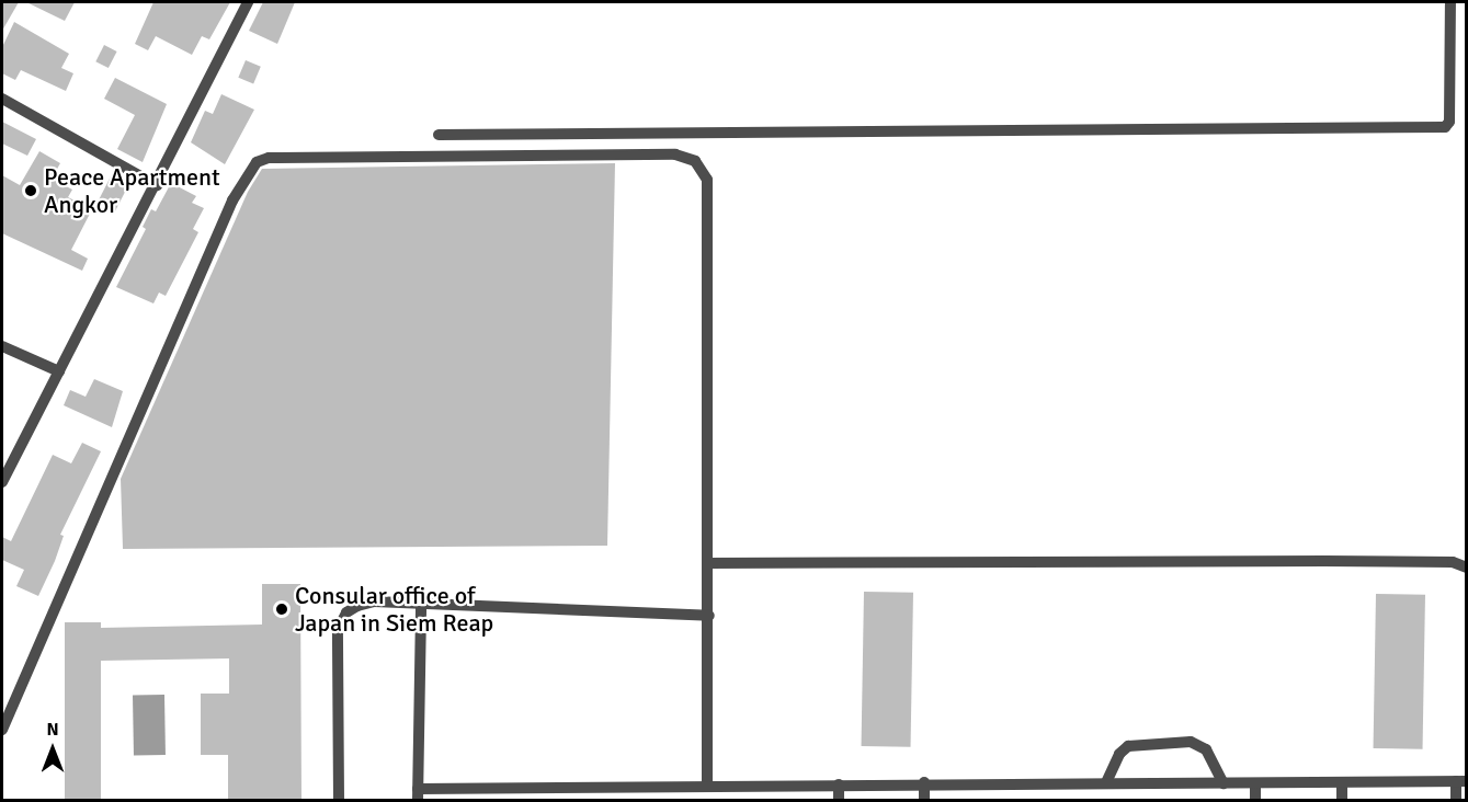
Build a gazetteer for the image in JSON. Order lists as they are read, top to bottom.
{
  "places": ["Peace Apartment Angkor", "Consular office of Japan in Siem Reap"],
  "north": "top"
}
